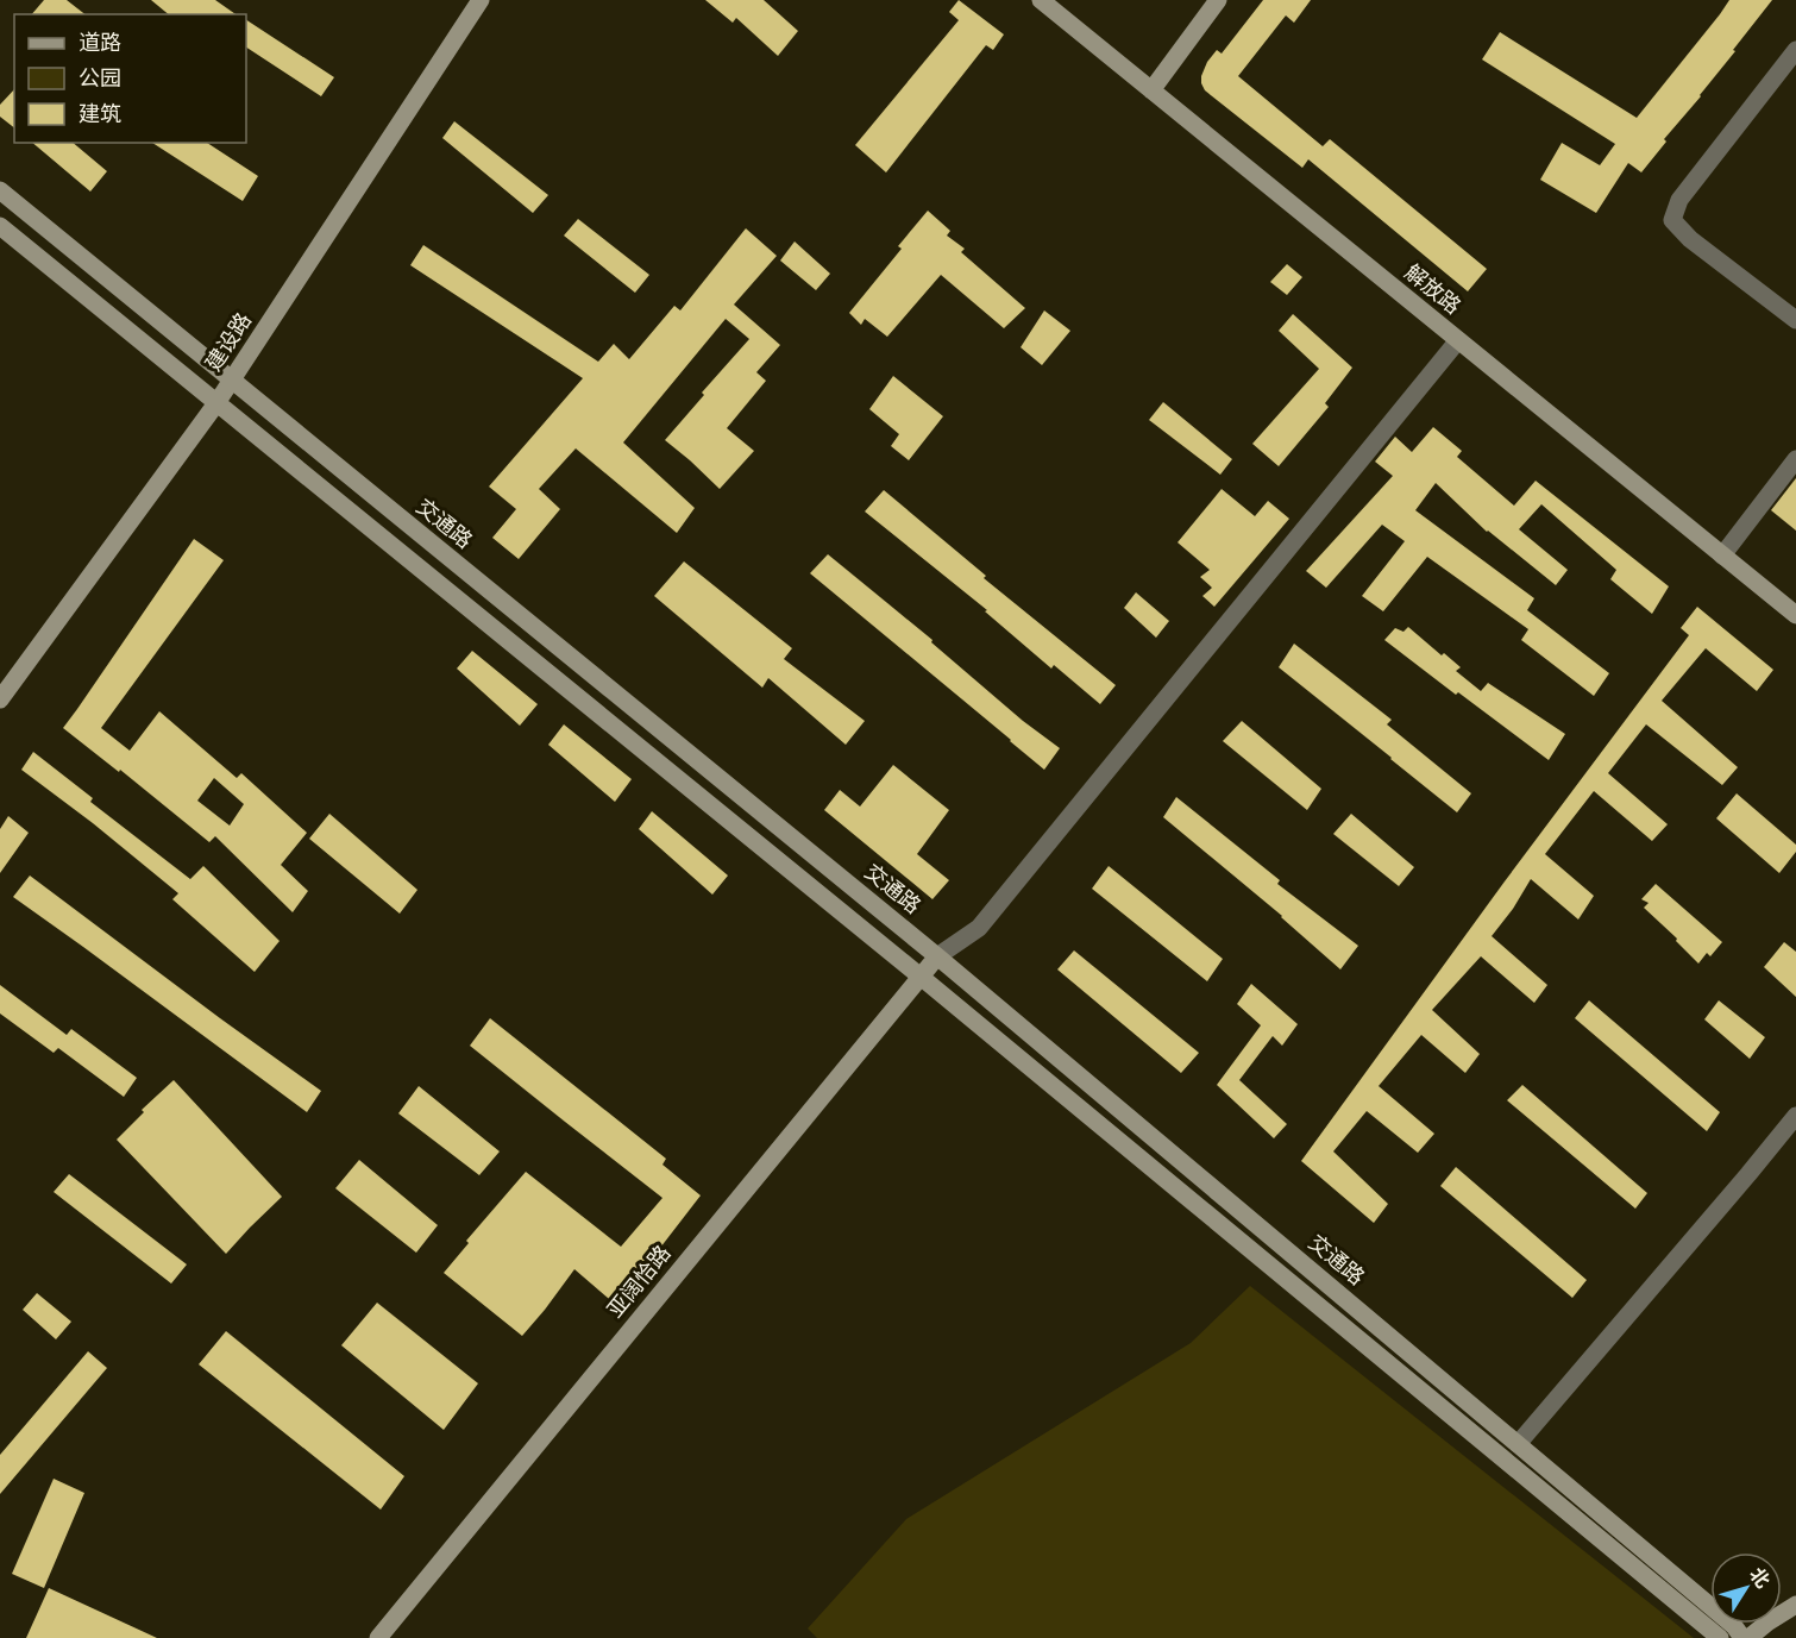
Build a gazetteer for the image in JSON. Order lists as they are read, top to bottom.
{
  "streets": {
    "main road": [
      "解放路",
      "建设路",
      "交通路",
      "亚阔恰路"
    ]
  },
  "crossings": [
    ["建设路", "交通路"],
    ["交通路", "亚阔恰路"]
  ],
  "legend": ["道路", "公园", "建筑"],
  "north": "top right"
}
